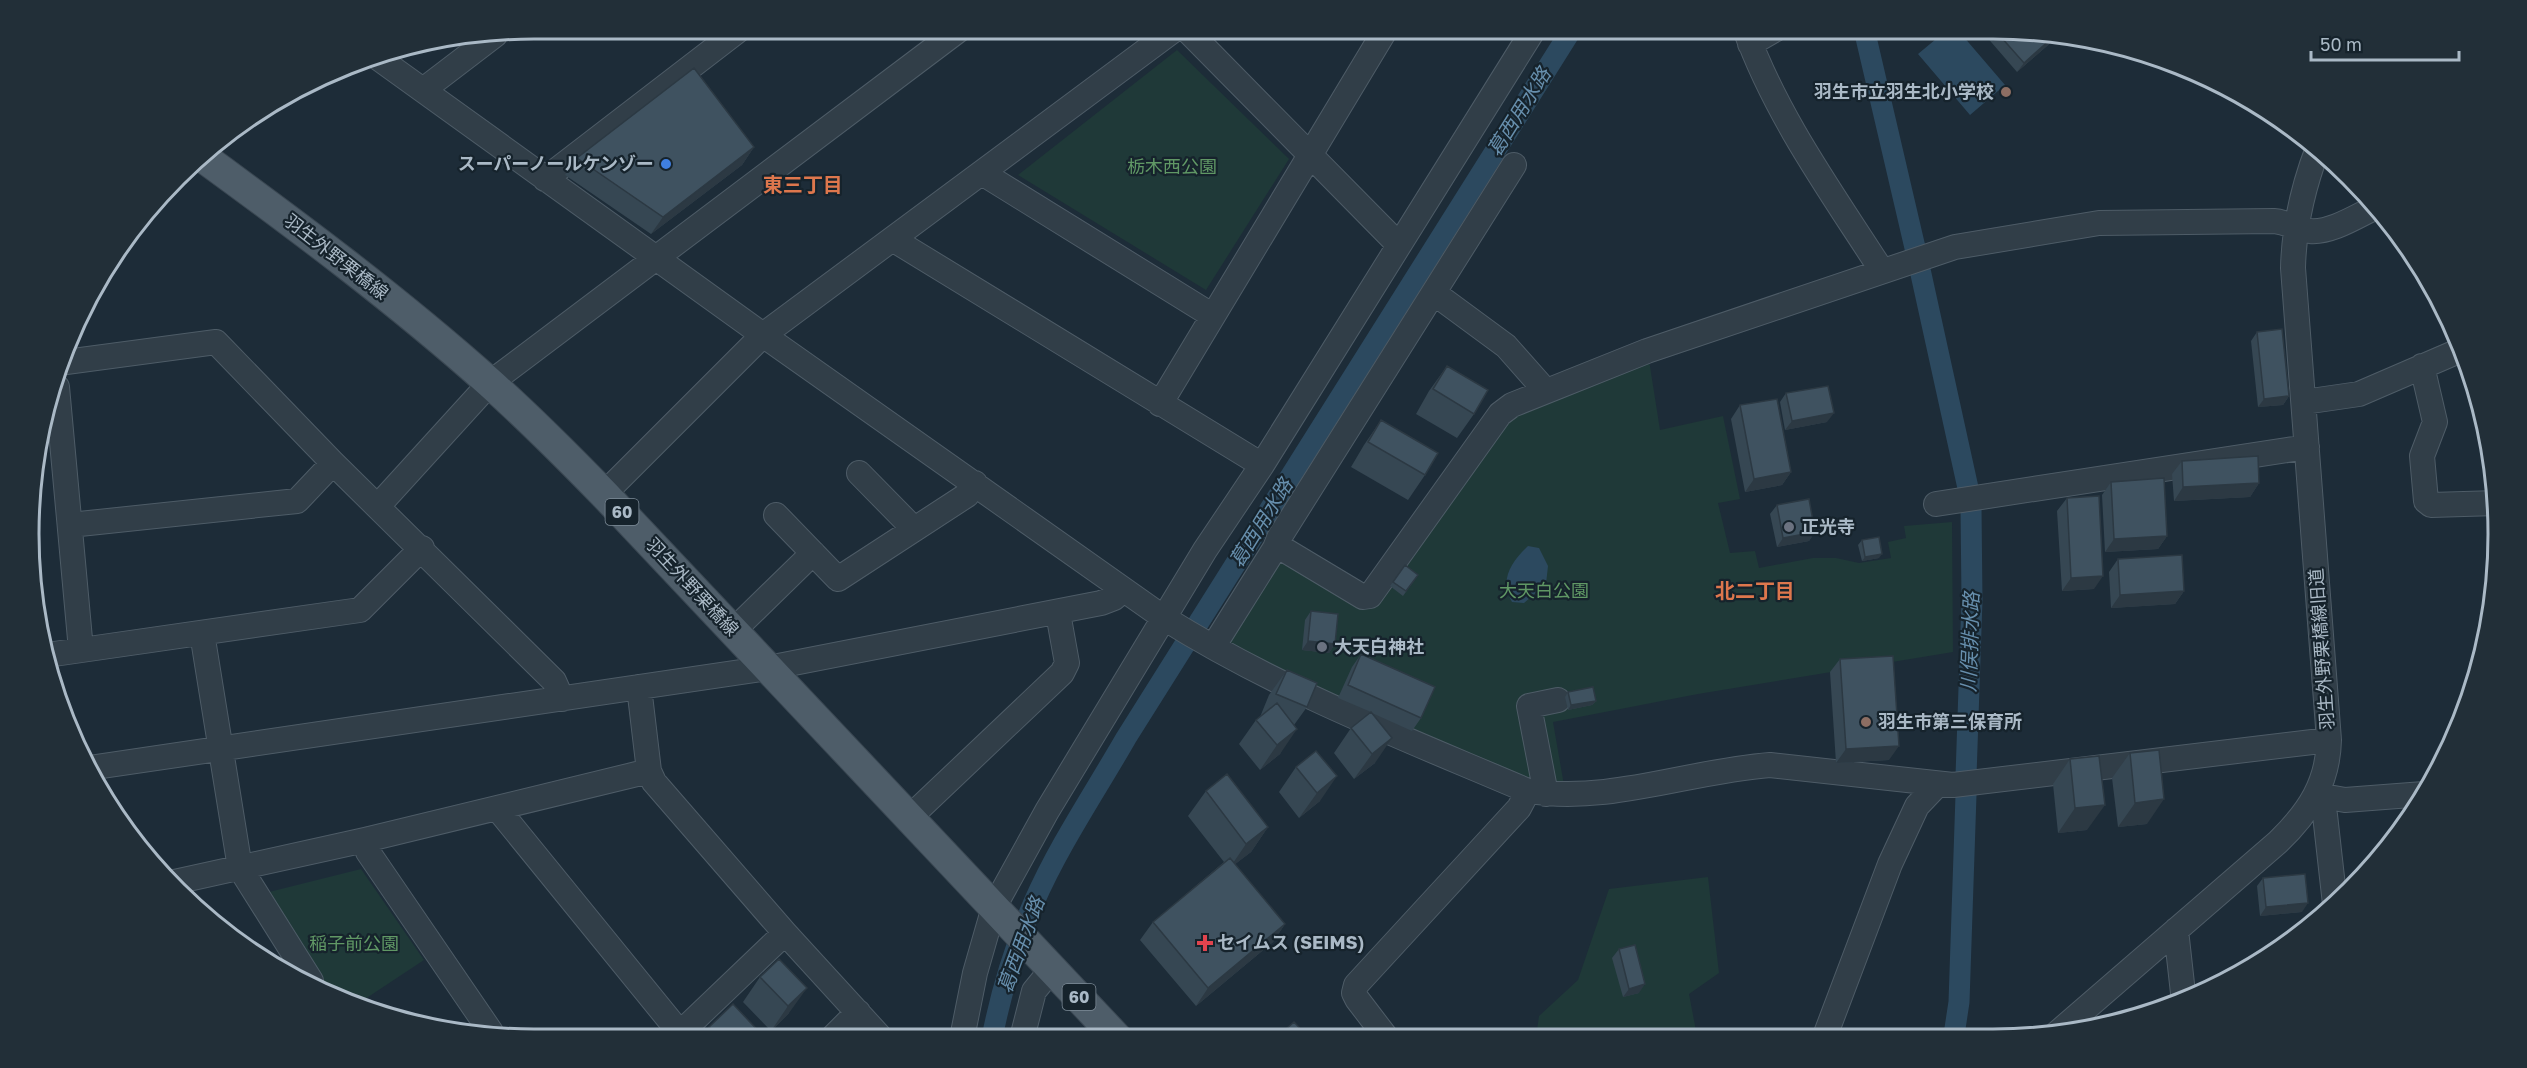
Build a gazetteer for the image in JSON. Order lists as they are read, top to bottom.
{
  "streets": {
    "main road": ["羽生外野栗橋線", "60"],
    "street": ["羽生外野栗橋線旧道"]
  },
  "districts": ["東三丁目", "北二丁目"],
  "water": ["葛西用水路", "川俣排水路"],
  "parks": ["栃木西公園", "大天白公園", "稲子前公園"],
  "places": {
    "other": [
      "羽生市立羽生北小学校",
      "スーパーノールケンゾー",
      "正光寺",
      "大天白神社",
      "羽生市第三保育所"
    ],
    "health": ["セイムス (SEIMS)"]
  },
  "scale_bar": "50 m"
}
